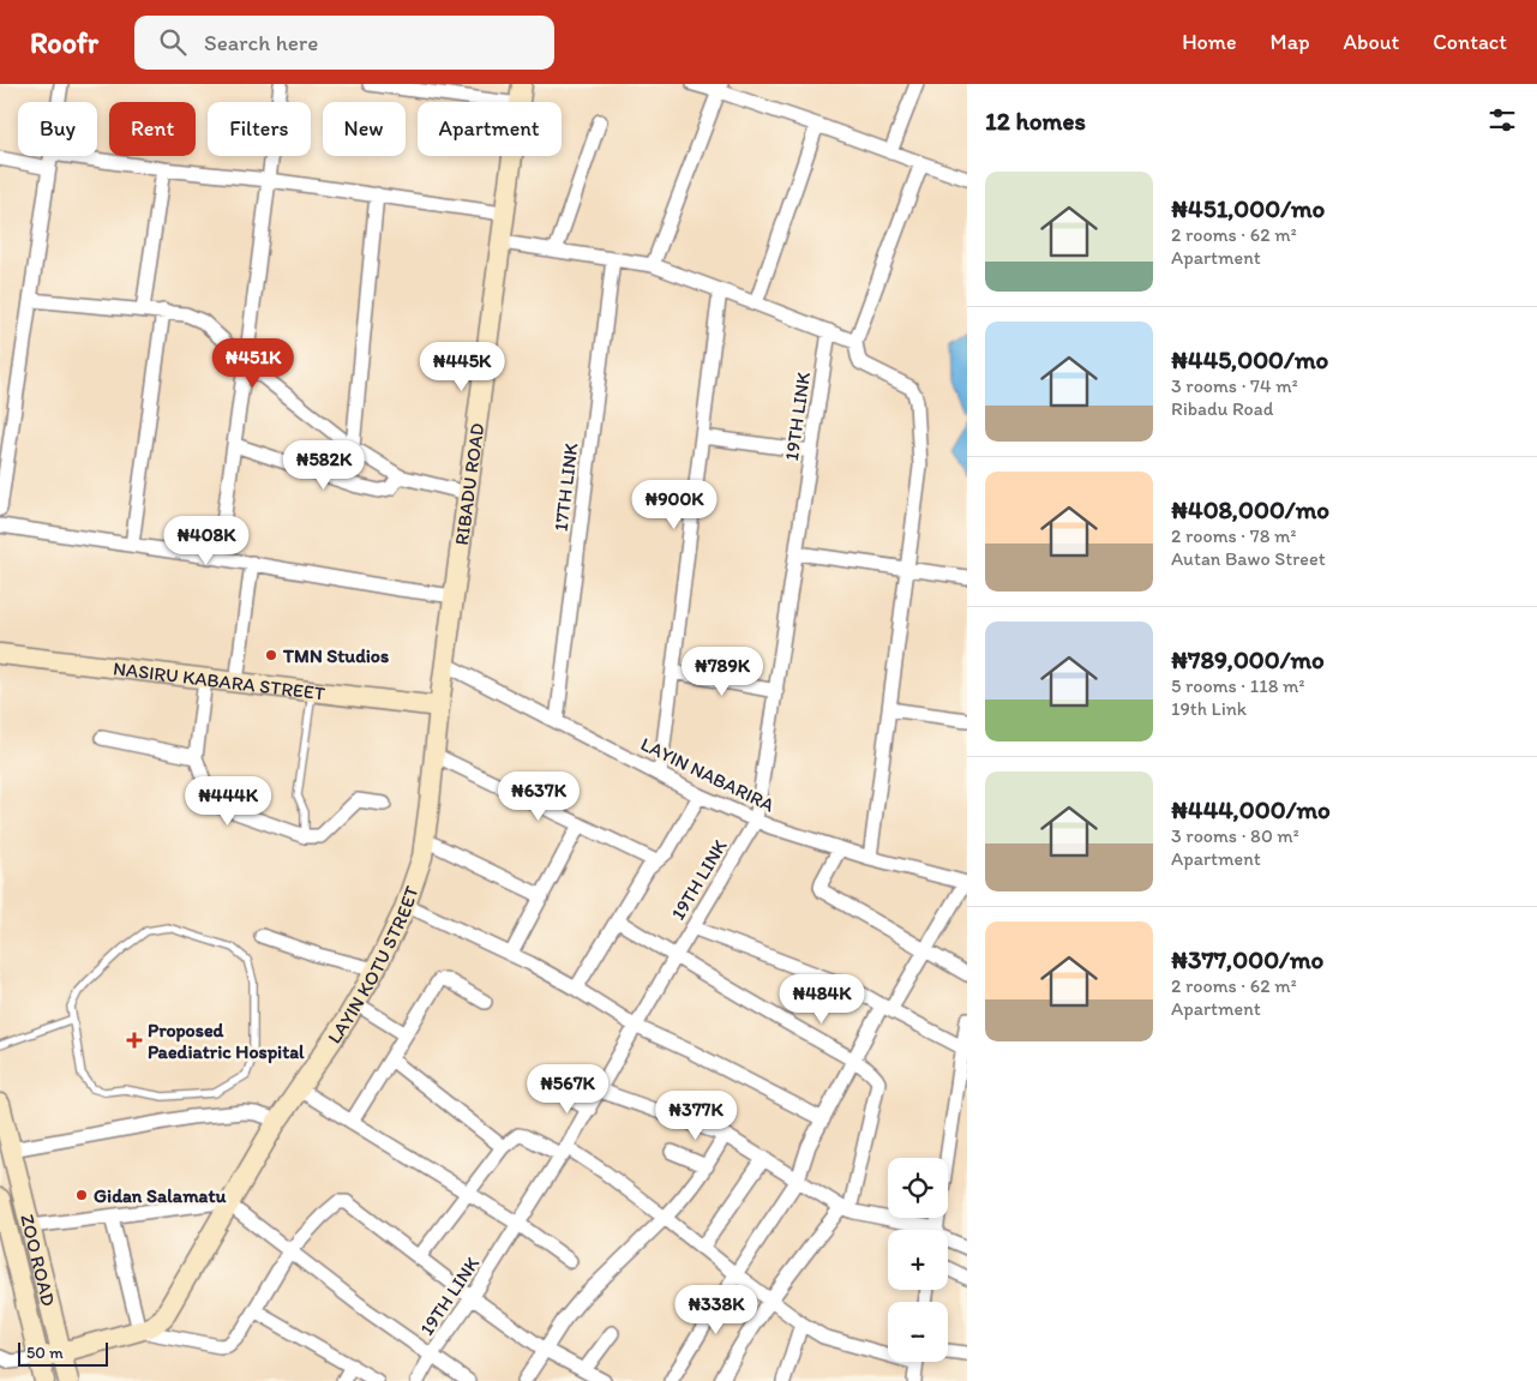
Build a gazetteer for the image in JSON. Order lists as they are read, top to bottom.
{
  "streets": {
    "street": [
      "19TH LINK",
      "RIBADU ROAD",
      "17TH LINK",
      "NASIRU KABARA STREET",
      "LAYIN NABARIRA",
      "LAYIN KOTU STREET",
      "ZOO ROAD"
    ]
  },
  "crossings": [
    ["19TH LINK", "LAYIN NABARIRA"],
    ["RIBADU ROAD", "NASIRU KABARA STREET"],
    ["RIBADU ROAD", "LAYIN NABARIRA"],
    ["RIBADU ROAD", "LAYIN KOTU STREET"],
    ["17TH LINK", "LAYIN NABARIRA"],
    ["NASIRU KABARA STREET", "LAYIN KOTU STREET"],
    ["LAYIN KOTU STREET", "ZOO ROAD"]
  ],
  "places": {
    "other": ["TMN Studios", "Gidan Salamatu"],
    "health": ["Proposed Paediatric Hospital"]
  },
  "scale_bar": "50 m",
  "page": {
    "header": "Roofr",
    "search": "Search here",
    "nav": [
      "Home",
      "Map",
      "About",
      "Contact"
    ],
    "heading": "12 homes",
    "chip": [
      "Buy",
      "Rent",
      "Filters",
      "New",
      "Apartment"
    ],
    "list": [
      {
        "name": "₦451,000/mo",
        "note": "2 rooms · 62 m² · Apartment"
      },
      {
        "name": "₦445,000/mo",
        "note": "3 rooms · 74 m² · Ribadu Road"
      },
      {
        "name": "₦408,000/mo",
        "note": "2 rooms · 78 m² · Autan Bawo Street"
      },
      {
        "name": "₦789,000/mo",
        "note": "5 rooms · 118 m² · 19th Link"
      },
      {
        "name": "₦444,000/mo",
        "note": "3 rooms · 80 m² · Apartment"
      },
      {
        "name": "₦377,000/mo",
        "note": "2 rooms · 62 m² · Apartment"
      }
    ],
    "price": [
      "₦451K",
      "₦445K",
      "₦582K",
      "₦900K",
      "₦408K",
      "₦789K",
      "₦637K",
      "₦444K",
      "₦484K",
      "₦567K",
      "₦377K",
      "₦338K"
    ],
    "map_buttons": ["+", "−"],
    "scale": "50 m"
  }
}
